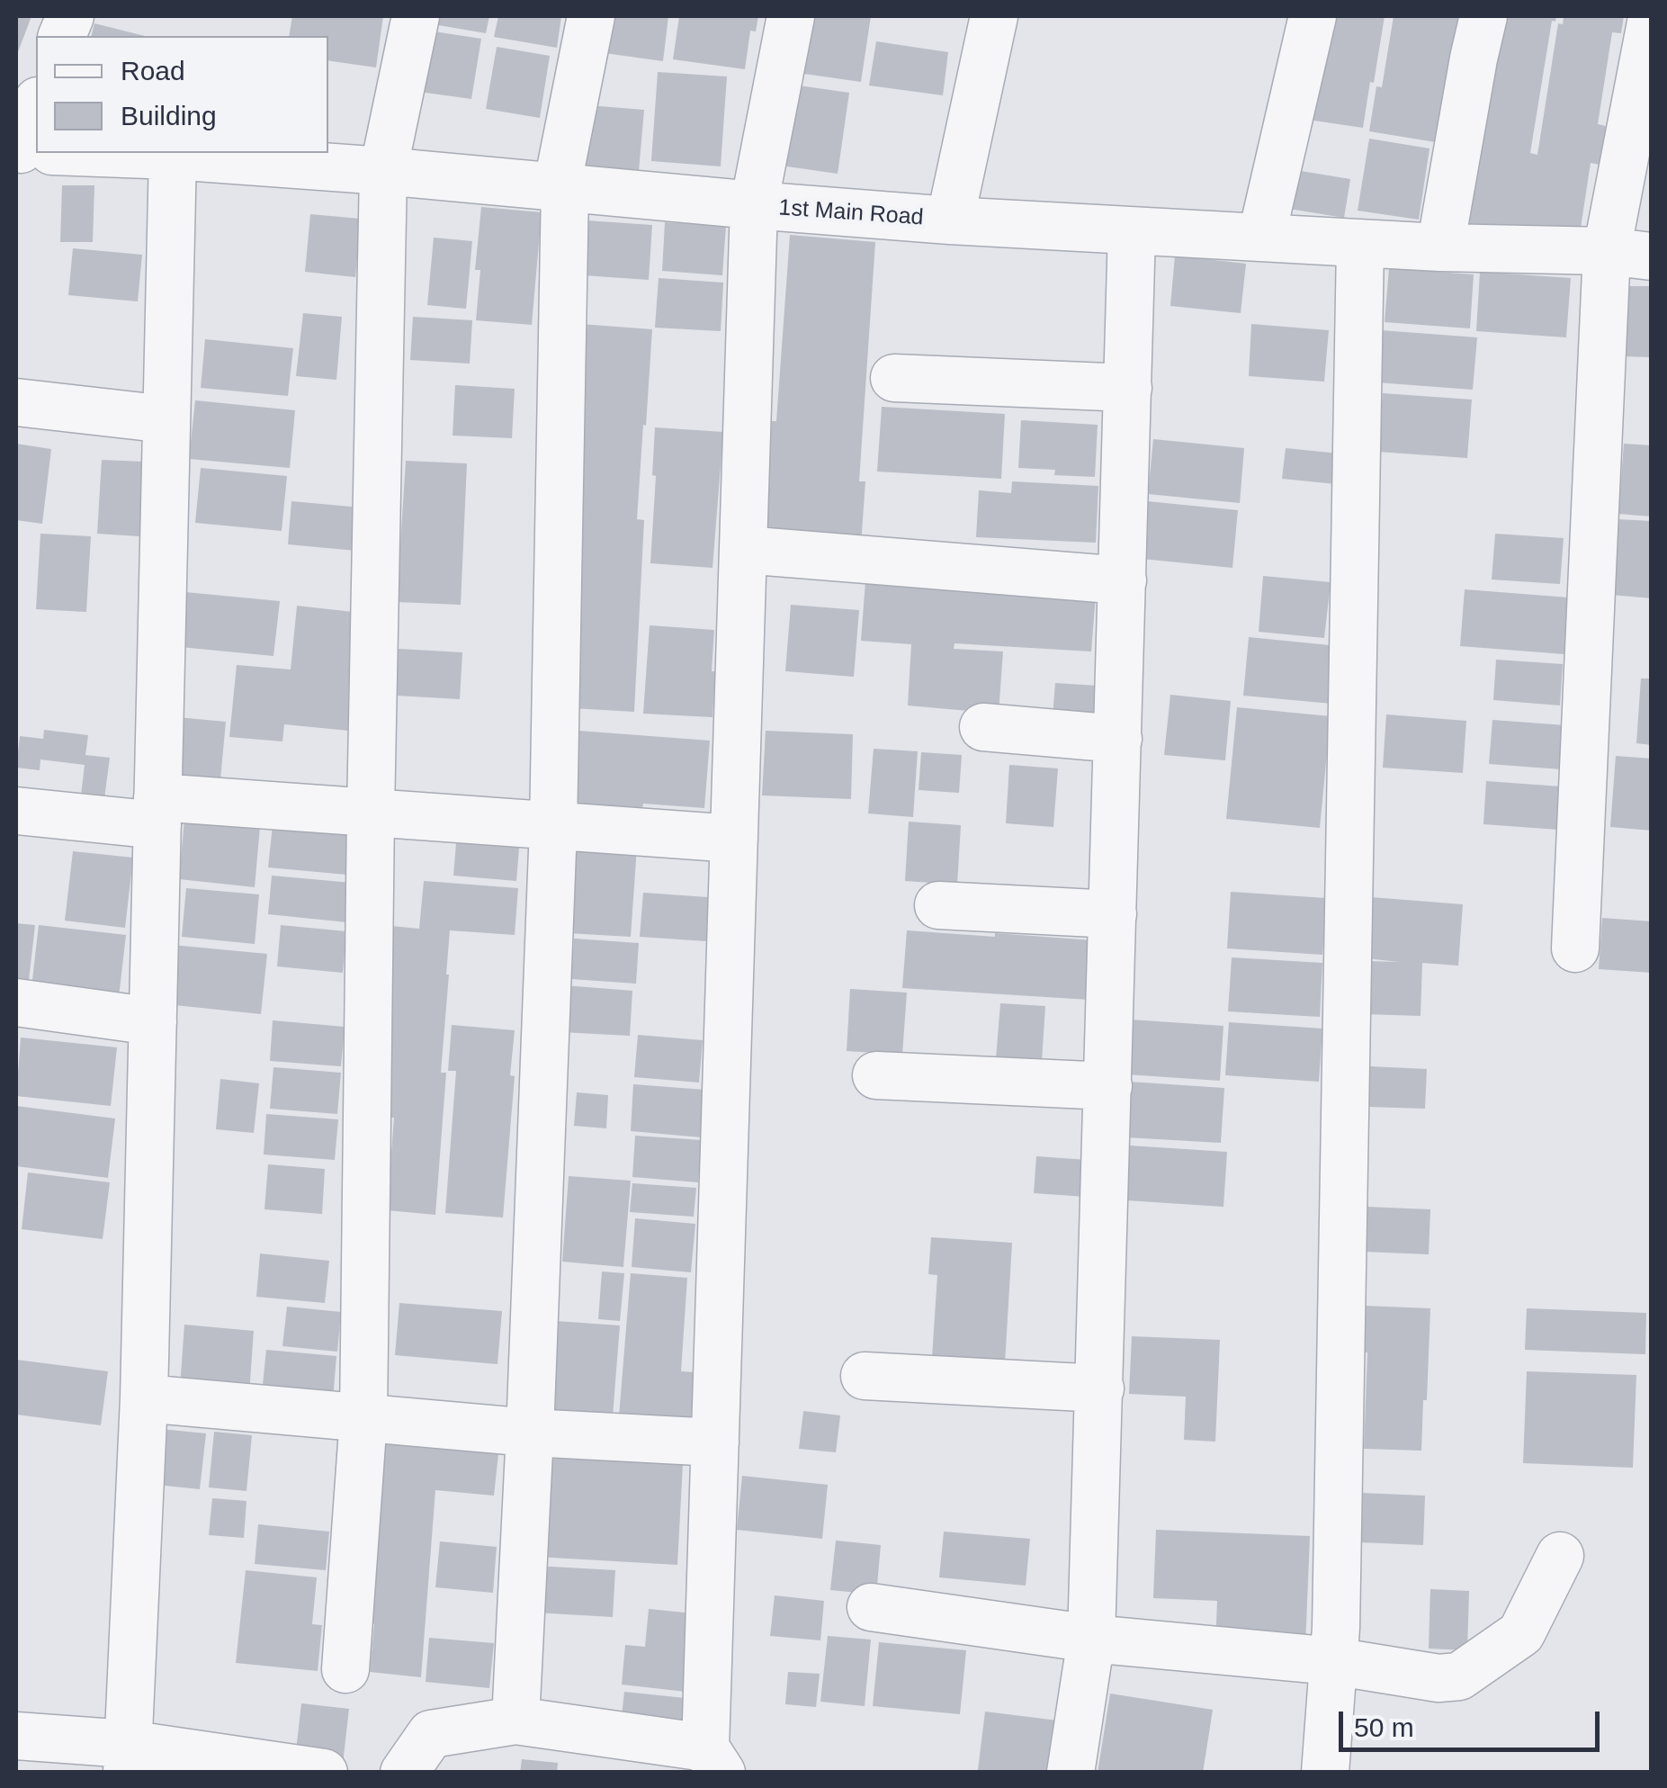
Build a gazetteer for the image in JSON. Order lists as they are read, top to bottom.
{
  "streets": {
    "street": ["1st Main Road"]
  },
  "legend": ["Road", "Building"],
  "scale_bar": "50 m"
}
